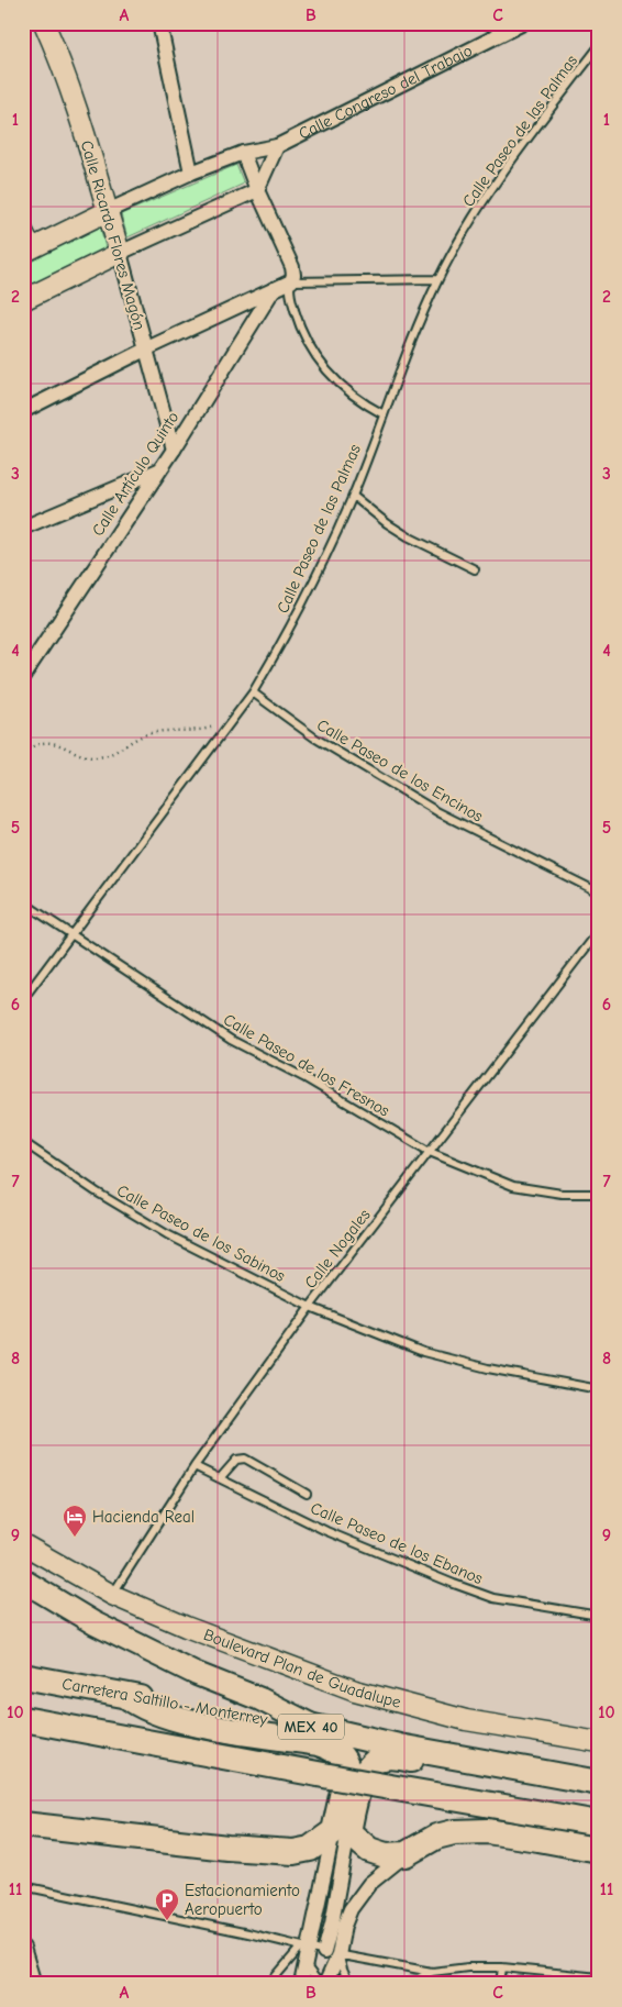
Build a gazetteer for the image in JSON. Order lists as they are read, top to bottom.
{
  "streets": {
    "highway": ["Carretera Saltillo - Monterrey", "MEX 40"],
    "street": [
      "Calle Congreso del Trabajo",
      "Calle Ricardo Flores Magón",
      "Calle Artículo Quinto",
      "Boulevard Plan de Guadalupe"
    ],
    "lane": [
      "Calle Paseo de las Palmas",
      "Calle Paseo de los Encinos",
      "Calle Paseo de los Fresnos",
      "Calle Paseo de los Sabinos",
      "Calle Nogales",
      "Calle Paseo de los Ebanos"
    ]
  },
  "crossings": [
    ["Calle Congreso del Trabajo", "Calle Ricardo Flores Magón"],
    ["Calle Paseo de las Palmas", "Calle Paseo de los Encinos"],
    ["Calle Paseo de las Palmas", "Calle Paseo de los Fresnos"],
    ["Calle Ricardo Flores Magón", "Calle Artículo Quinto"],
    ["Calle Paseo de los Fresnos", "Calle Nogales"],
    ["Calle Paseo de los Sabinos", "Calle Nogales"],
    ["Calle Nogales", "Calle Paseo de los Ebanos"],
    ["Calle Nogales", "Boulevard Plan de Guadalupe"]
  ],
  "places": {
    "hotel": ["Hacienda Real"],
    "parking": ["Estacionamiento Aeropuerto"]
  },
  "grid": {
    "columns": ["A", "B", "C"],
    "rows": [
      "1",
      "2",
      "3",
      "4",
      "5",
      "6",
      "7",
      "8",
      "9",
      "10",
      "11"
    ]
  }
}
